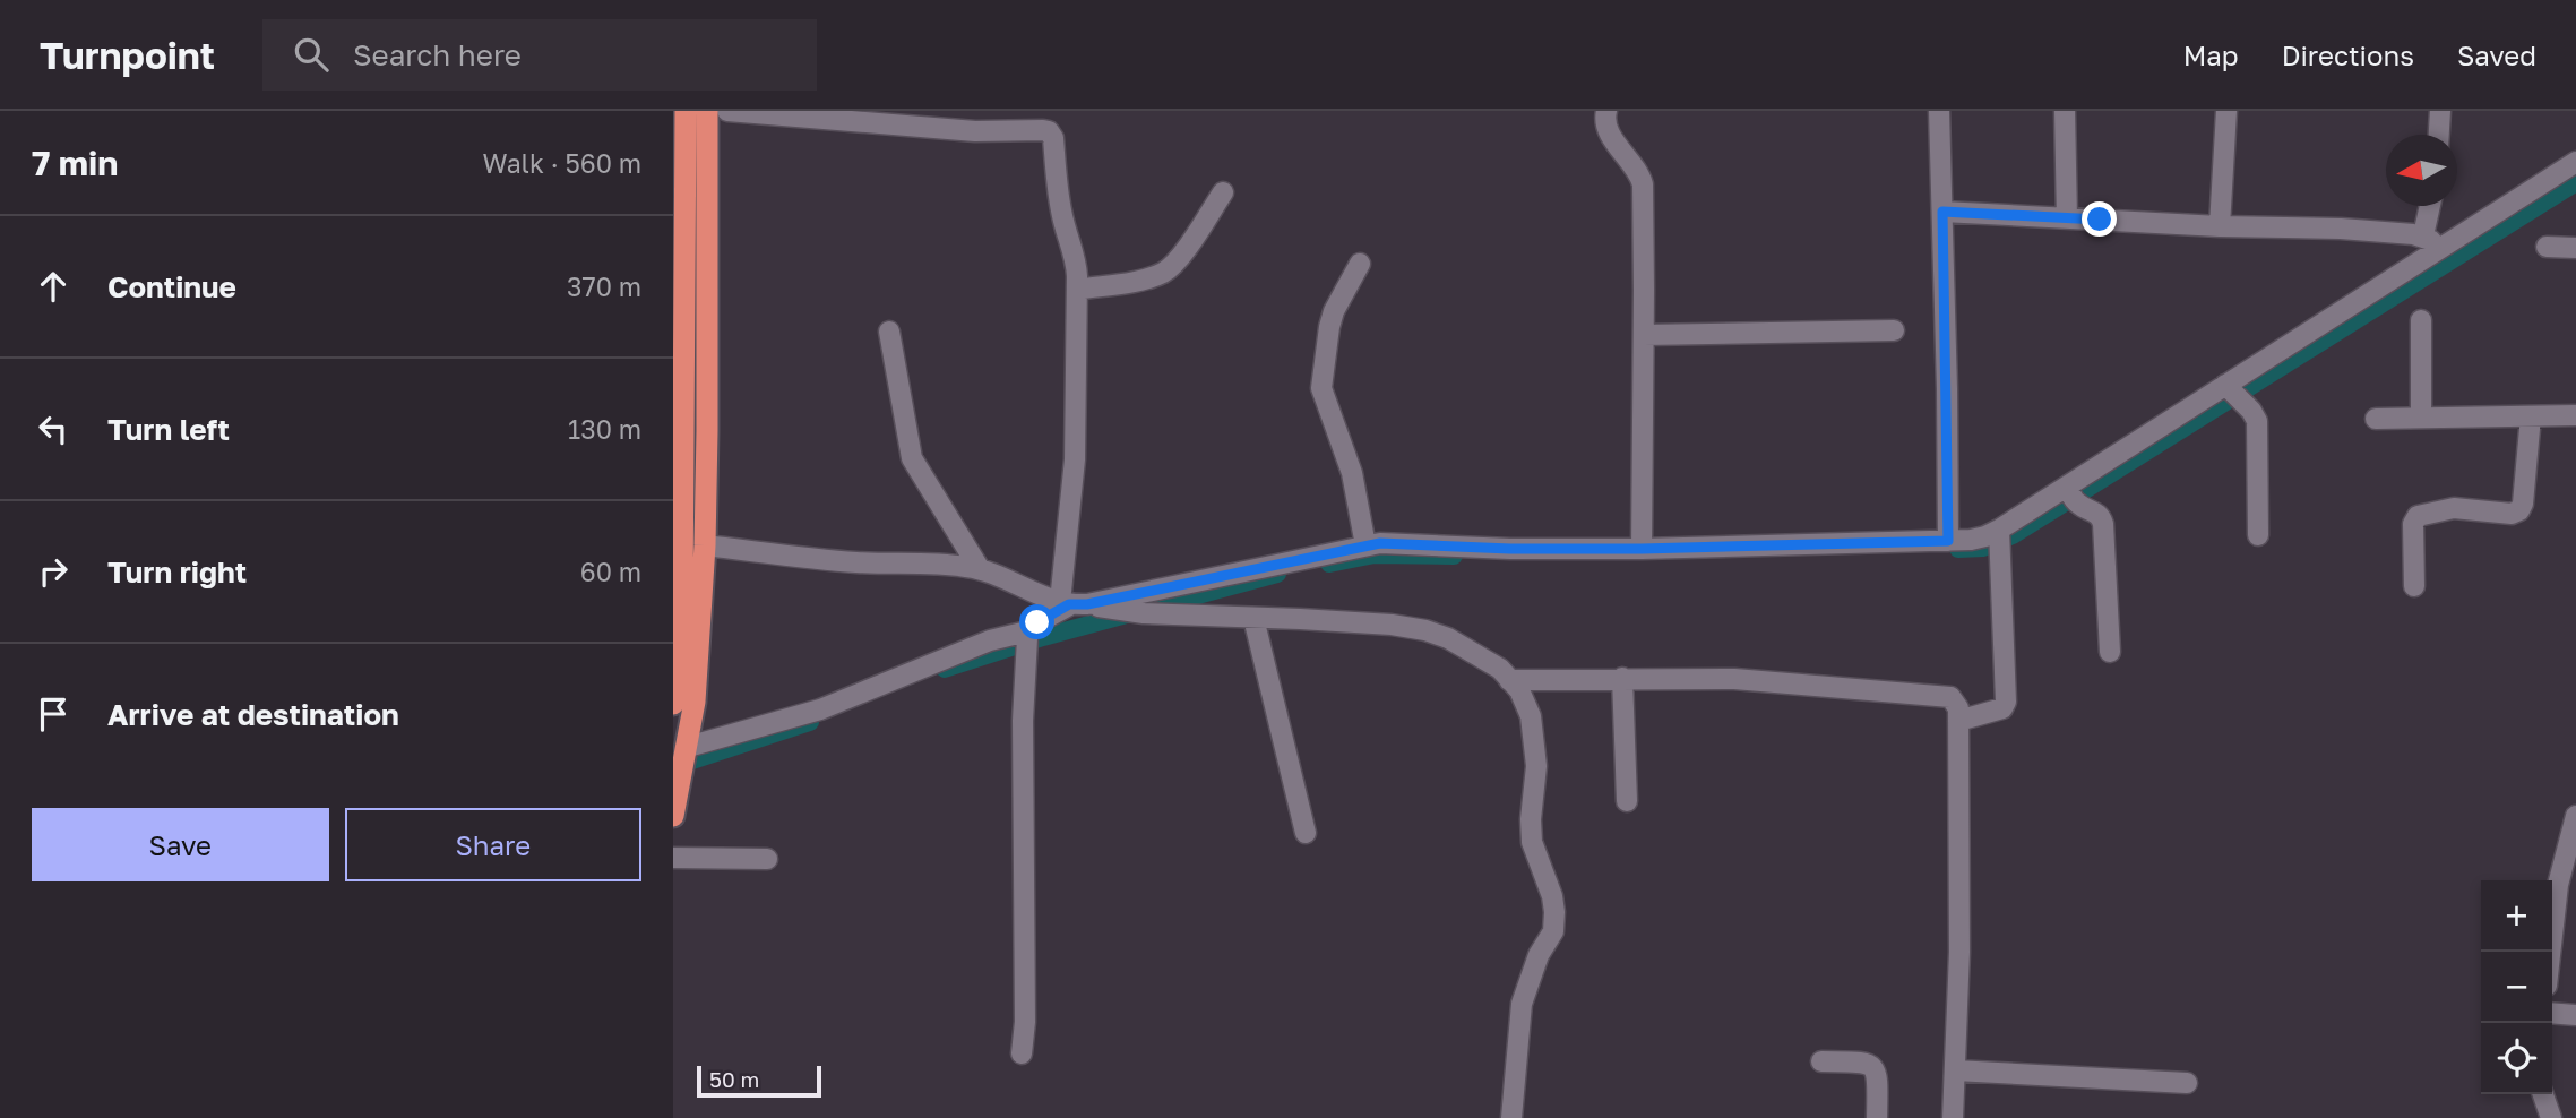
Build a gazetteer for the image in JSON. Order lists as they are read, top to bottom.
{
  "scale_bar": "50 m",
  "north": "left",
  "page": {
    "header": "Turnpoint",
    "search": "Search here",
    "nav": ["Map", "Directions", "Saved"],
    "heading": ["7 min", "Walk · 560 m"],
    "list": [
      ["Continue", "370 m"],
      ["Turn left", "130 m"],
      ["Turn right", "60 m"],
      "Arrive at destination"
    ],
    "buttons": ["Save", "Share"],
    "map_buttons": ["+", "−"],
    "scale": "50 m"
  }
}
